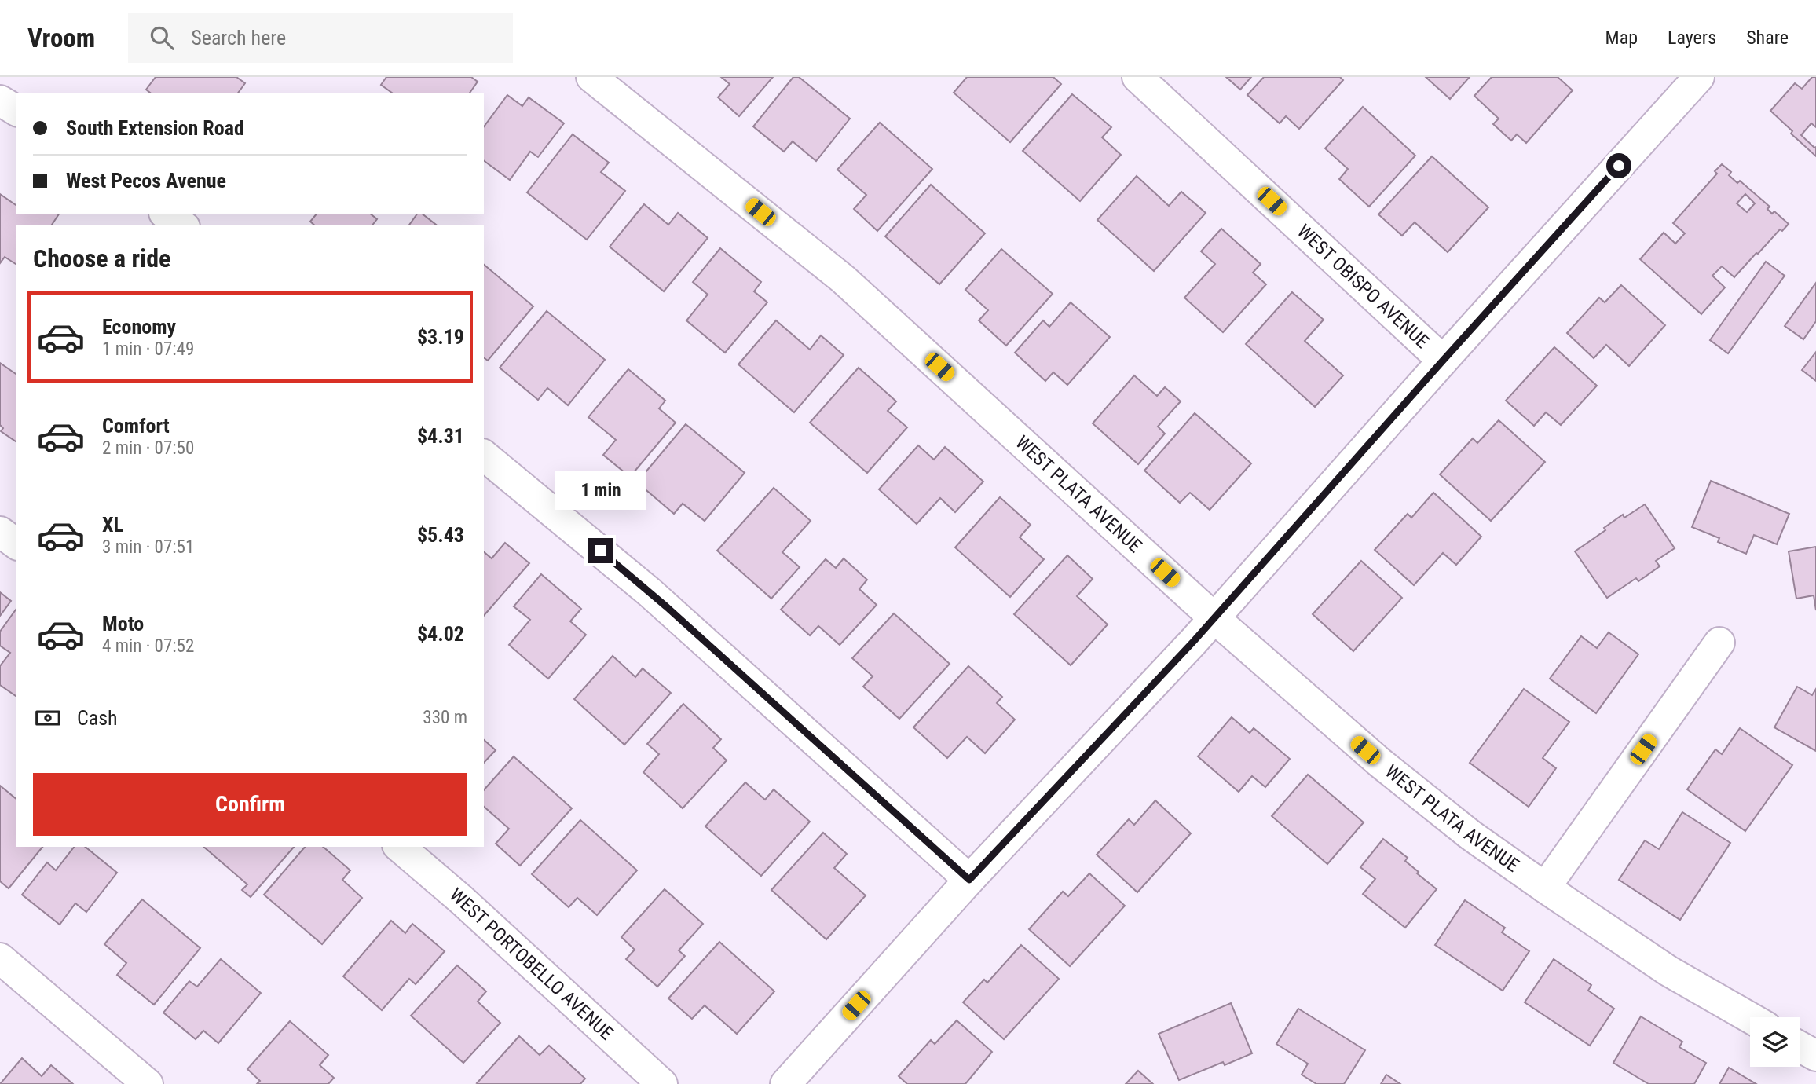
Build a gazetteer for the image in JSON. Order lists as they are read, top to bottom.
{
  "streets": {
    "street": ["WEST OBISPO AVENUE", "WEST PLATA AVENUE", "WEST PORTOBELLO AVENUE"]
  },
  "page": {
    "header": "Vroom",
    "search": "Search here",
    "nav": ["Map", "Layers", "Share"],
    "banner": ["South Extension Road", "West Pecos Avenue"],
    "heading": "Choose a ride",
    "list": [
      {
        "name": "Economy",
        "note": "1 min · 07:49",
        "value": "$3.19"
      },
      {
        "name": "Comfort",
        "note": "2 min · 07:50",
        "value": "$4.31"
      },
      {
        "name": "XL",
        "note": "3 min · 07:51",
        "value": "$5.43"
      },
      {
        "name": "Moto",
        "note": "4 min · 07:52",
        "value": "$4.02"
      }
    ],
    "bubble": "1 min",
    "pay": ["Cash", "330 m"],
    "buttons": "Confirm"
  }
}
